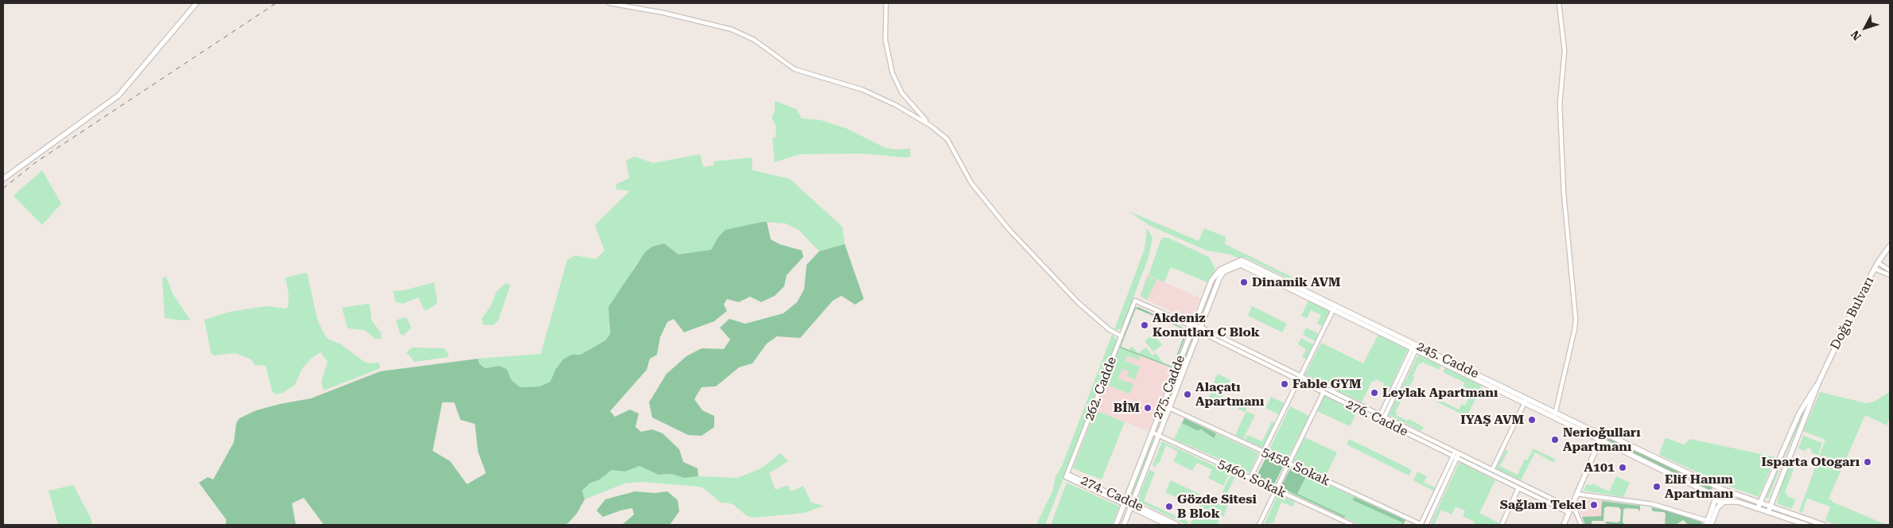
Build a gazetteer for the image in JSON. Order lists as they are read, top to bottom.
{
  "streets": {
    "street": [
      "Doğu Bulvarı",
      "245. Cadde",
      "275. Cadde",
      "262. Cadde",
      "276. Cadde",
      "5458. Sokak",
      "5460. Sokak",
      "274. Cadde"
    ]
  },
  "crossings": [
    ["Doğu Bulvarı", "245. Cadde"],
    ["245. Cadde", "275. Cadde"],
    ["275. Cadde", "276. Cadde"],
    ["275. Cadde", "5458. Sokak"],
    ["275. Cadde", "5460. Sokak"],
    ["275. Cadde", "274. Cadde"],
    ["262. Cadde", "276. Cadde"],
    ["262. Cadde", "274. Cadde"]
  ],
  "places": [
    "Dinamik AVM",
    "Akdeniz Konutları C Blok",
    "Fable GYM",
    "Leylak Apartmanı",
    "Alaçatı Apartmanı",
    "BİM",
    "IYAŞ AVM",
    "Nerioğulları Apartmanı",
    "Isparta Otogarı",
    "A101",
    "Elif Hanım Apartmanı",
    "Sağlam Tekel",
    "Gözde Sitesi B Blok"
  ],
  "north": "bottom left"
}
